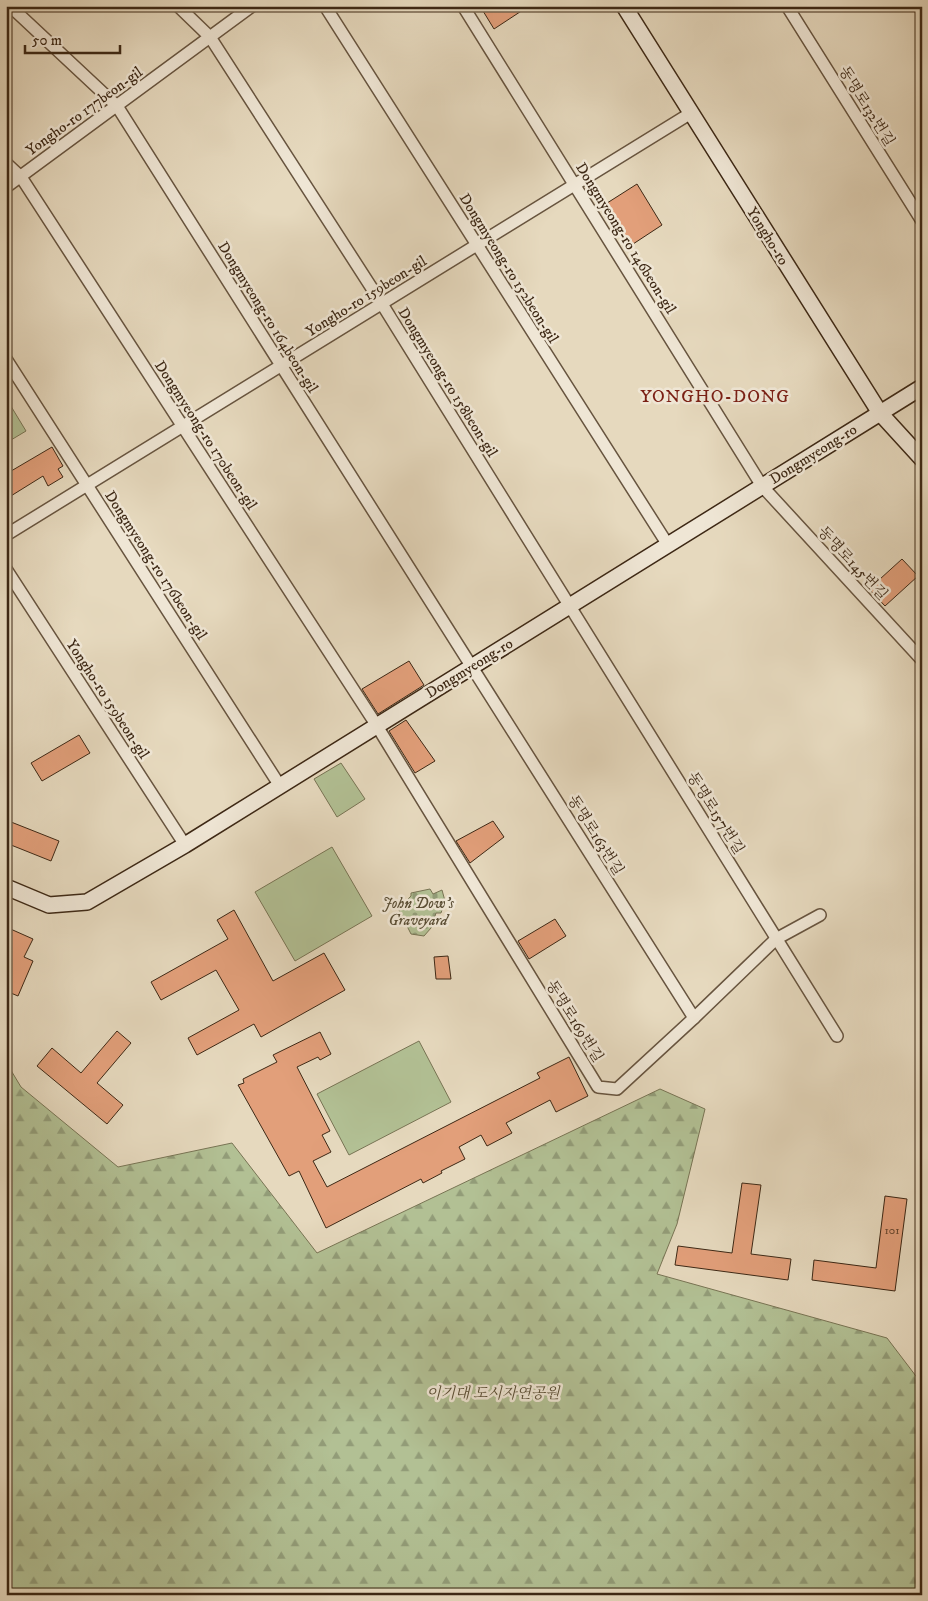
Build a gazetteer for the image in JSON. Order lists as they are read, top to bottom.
{
  "streets": {
    "street": [
      "동명로132번길",
      "Yongho-ro 177beon-gil",
      "Yongho-ro",
      "Dongmyeong-ro 146beon-gil",
      "Dongmyeong-ro 152beon-gil",
      "Yongho-ro 159beon-gil",
      "Dongmyeong-ro 164beon-gil",
      "Dongmyeong-ro 158beon-gil",
      "Dongmyeong-ro 170beon-gil",
      "Dongmyeong-ro",
      "동명로145번길",
      "Dongmyeong-ro 176beon-gil",
      "동명로157번길",
      "동명로163번길",
      "동명로169번길"
    ]
  },
  "crossings": [
    ["Yongho-ro 177beon-gil", "Dongmyeong-ro 164beon-gil"],
    ["Yongho-ro 177beon-gil", "Dongmyeong-ro 158beon-gil"],
    ["Yongho-ro 177beon-gil", "Dongmyeong-ro 170beon-gil"],
    ["Yongho-ro", "Yongho-ro 159beon-gil"],
    ["Yongho-ro", "Dongmyeong-ro"],
    ["Dongmyeong-ro 146beon-gil", "Yongho-ro 159beon-gil"],
    ["Dongmyeong-ro 146beon-gil", "Dongmyeong-ro"],
    ["Dongmyeong-ro 146beon-gil", "동명로145번길"],
    ["Dongmyeong-ro 152beon-gil", "Yongho-ro 159beon-gil"],
    ["Dongmyeong-ro 152beon-gil", "Dongmyeong-ro"],
    ["Yongho-ro 159beon-gil", "Dongmyeong-ro 164beon-gil"],
    ["Yongho-ro 159beon-gil", "Dongmyeong-ro 158beon-gil"],
    ["Yongho-ro 159beon-gil", "Dongmyeong-ro 170beon-gil"],
    ["Yongho-ro 159beon-gil", "Dongmyeong-ro"],
    ["Yongho-ro 159beon-gil", "Dongmyeong-ro 176beon-gil"],
    ["Dongmyeong-ro 164beon-gil", "Dongmyeong-ro"],
    ["Dongmyeong-ro 164beon-gil", "동명로163번길"],
    ["Dongmyeong-ro 158beon-gil", "Dongmyeong-ro"],
    ["Dongmyeong-ro 158beon-gil", "동명로157번길"],
    ["Dongmyeong-ro 170beon-gil", "Dongmyeong-ro"],
    ["Dongmyeong-ro 170beon-gil", "동명로169번길"],
    ["Dongmyeong-ro", "동명로145번길"],
    ["Dongmyeong-ro", "Dongmyeong-ro 176beon-gil"],
    ["Dongmyeong-ro", "동명로157번길"],
    ["Dongmyeong-ro", "동명로163번길"],
    ["Dongmyeong-ro", "동명로169번길"],
    ["동명로157번길", "동명로169번길"],
    ["동명로163번길", "동명로169번길"]
  ],
  "districts": ["YONGHO-DONG"],
  "parks": ["John Dow's Graveyard", "이기대 도시자연공원"],
  "house_numbers": ["101"],
  "scale_bar": "50 m"
}
